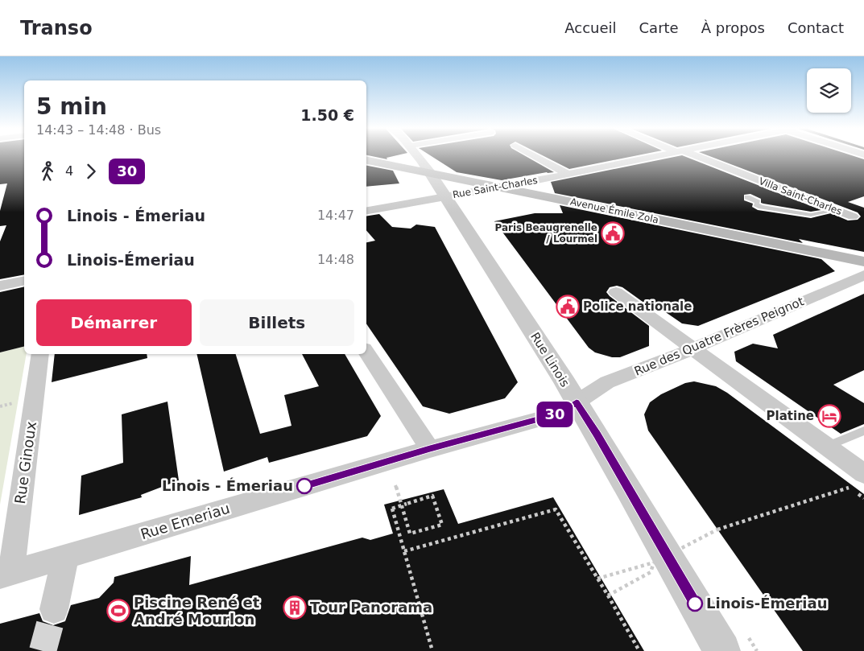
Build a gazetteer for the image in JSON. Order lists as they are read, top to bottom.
{
  "streets": {
    "main road": ["Avenue Émile Zola"],
    "street": [
      "Rue Saint-Charles",
      "Villa Saint-Charles",
      "Rue des Quatre Frères Peignot",
      "Rue Linois",
      "Rue Ginoux",
      "Rue Emeriau"
    ]
  },
  "crossings": [
    ["Rue Saint-Charles", "Avenue Émile Zola"],
    ["Rue Saint-Charles", "Rue Linois"],
    ["Avenue Émile Zola", "Rue Linois"],
    ["Rue des Quatre Frères Peignot", "Rue Linois"],
    ["Rue des Quatre Frères Peignot", "Rue Emeriau"],
    ["Rue Linois", "Rue Emeriau"],
    ["Rue Ginoux", "Rue Emeriau"]
  ],
  "places": {
    "public building": ["Paris Beaugrenelle / Lourmel", "Police nationale"],
    "hotel": ["Platine"],
    "other": ["Linois - Émeriau", "Linois-Émeriau"],
    "building": ["Tour Panorama"],
    "sports": ["Piscine René et André Mourlon"]
  },
  "lines": ["bus line 30"],
  "page": {
    "header": "Transo",
    "nav": [
      "Accueil",
      "Carte",
      "À propos",
      "Contact"
    ],
    "on_map": "30",
    "heading": ["5 min", "14:43 – 14:48 · Bus", "1.50 €"],
    "legs": ["4", "30"],
    "list": [
      {
        "name": "Linois - Émeriau",
        "value": "14:47"
      },
      {
        "name": "Linois-Émeriau",
        "value": "14:48"
      }
    ],
    "buttons": ["Démarrer", "Billets"]
  }
}
